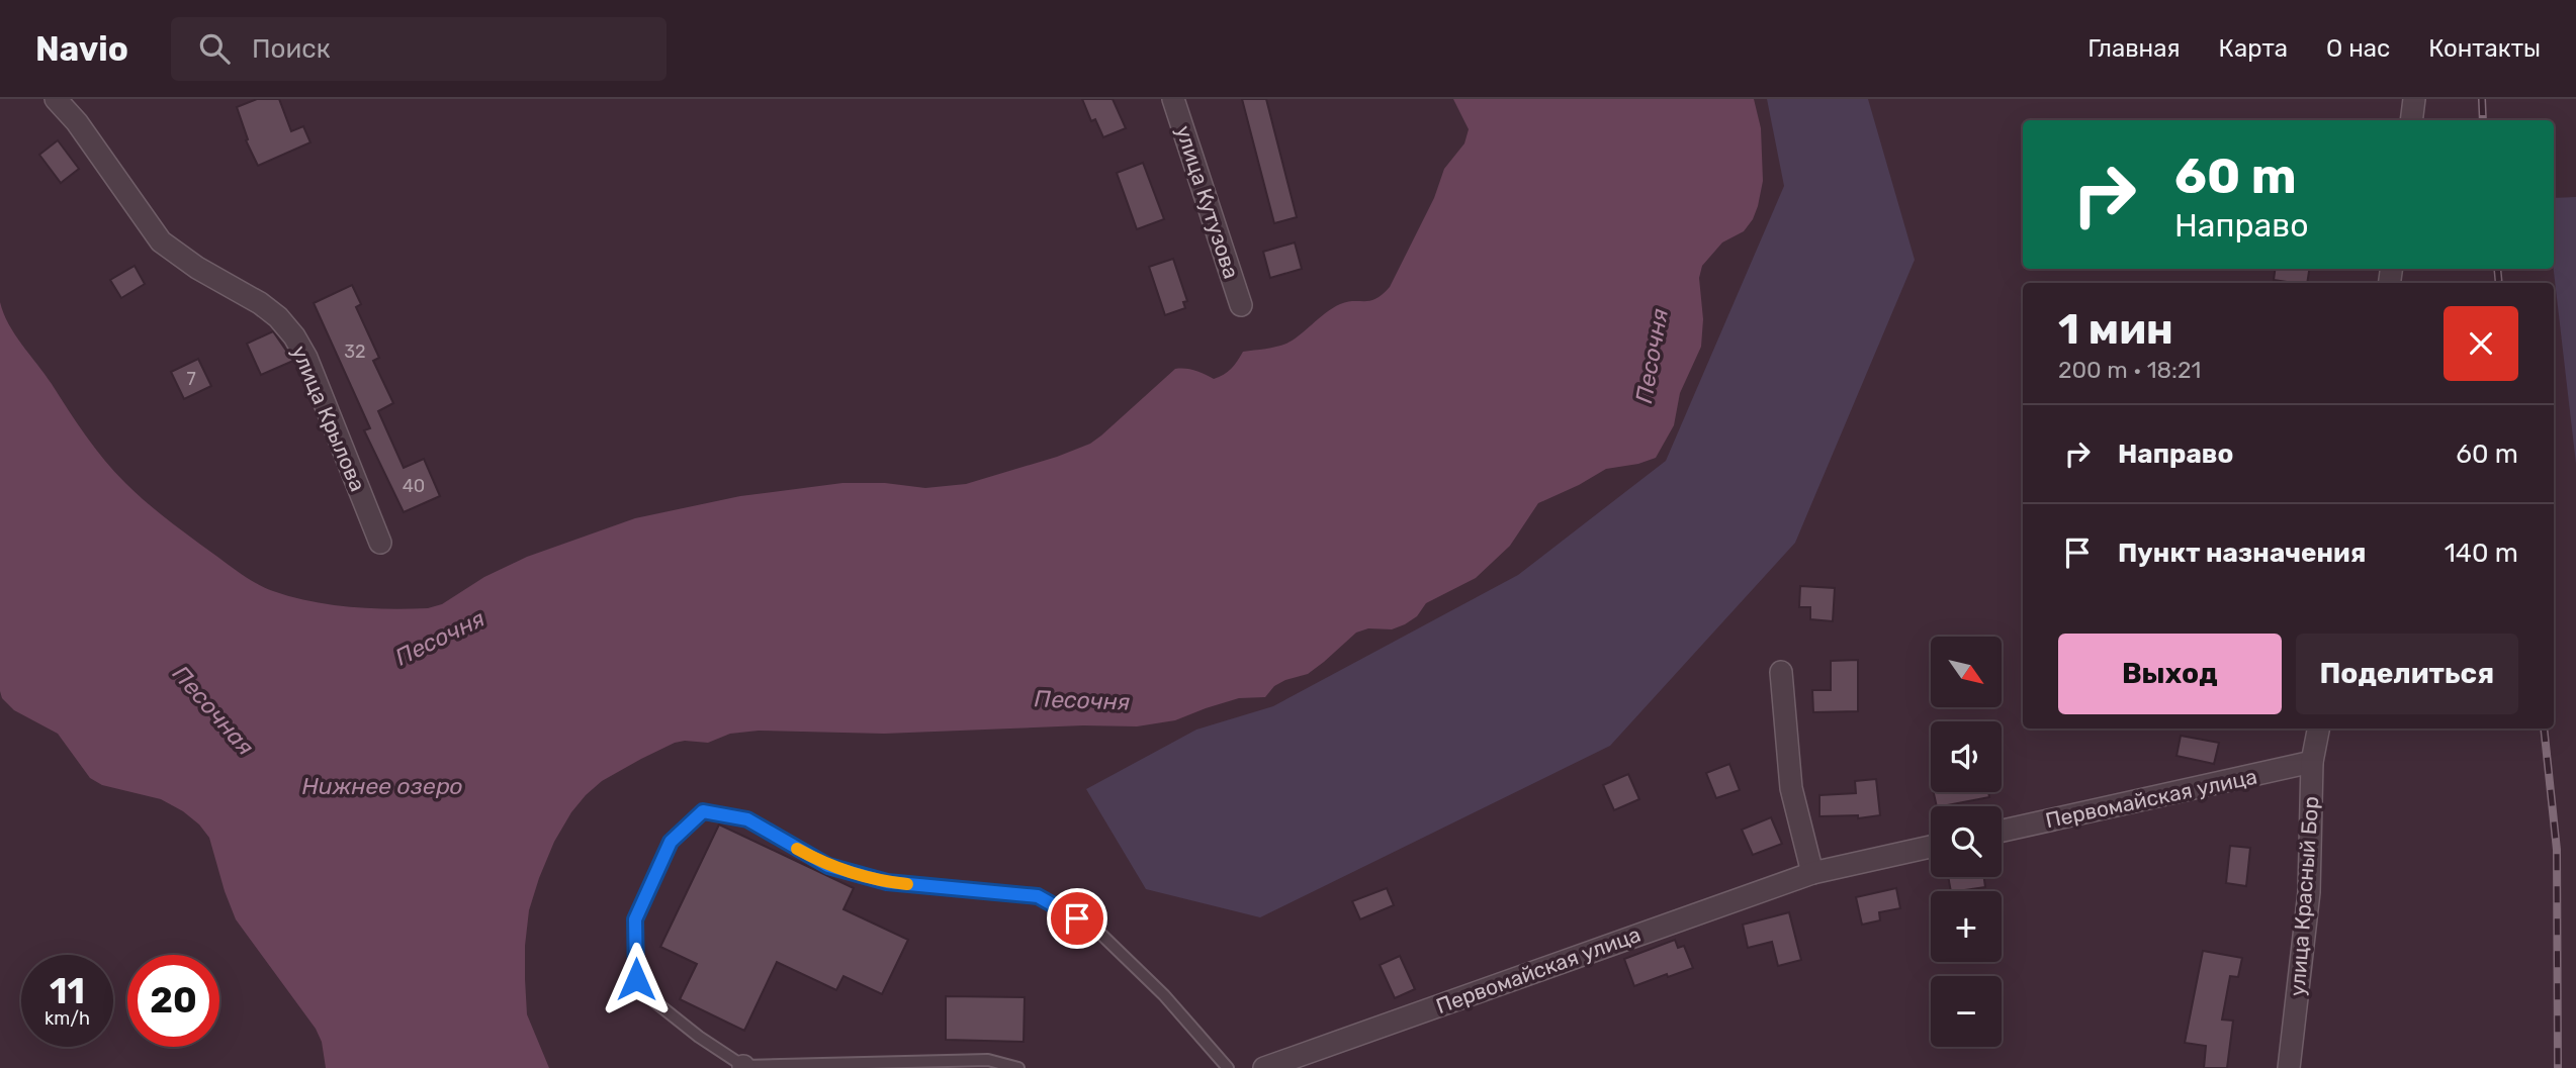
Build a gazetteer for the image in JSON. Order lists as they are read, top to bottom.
{
  "streets": {
    "street": [
      "улица Кутузова",
      "улица Крылова",
      "Первомайская улица",
      "улица Красный Бор"
    ]
  },
  "crossings": [
    ["Первомайская улица", "улица Красный Бор"]
  ],
  "water": ["Песочня", "Песочная", "Нижнее озеро"],
  "house_numbers": ["32", "7", "40"],
  "north": "bottom right",
  "page": {
    "header": "Navio",
    "search": "Поиск",
    "nav": [
      "Главная",
      "Карта",
      "О нас",
      "Контакты"
    ],
    "turn": ["60 m", "Направо"],
    "heading": ["1 мин", "200 m · 18:21"],
    "list": [
      {
        "name": "Направо",
        "value": "60 m"
      },
      {
        "name": "Пункт назначения",
        "value": "140 m"
      }
    ],
    "buttons": ["Выход", "Поделиться"],
    "map_buttons": ["+", "−"],
    "speed": "11 km/h",
    "limit": "20"
  }
}
